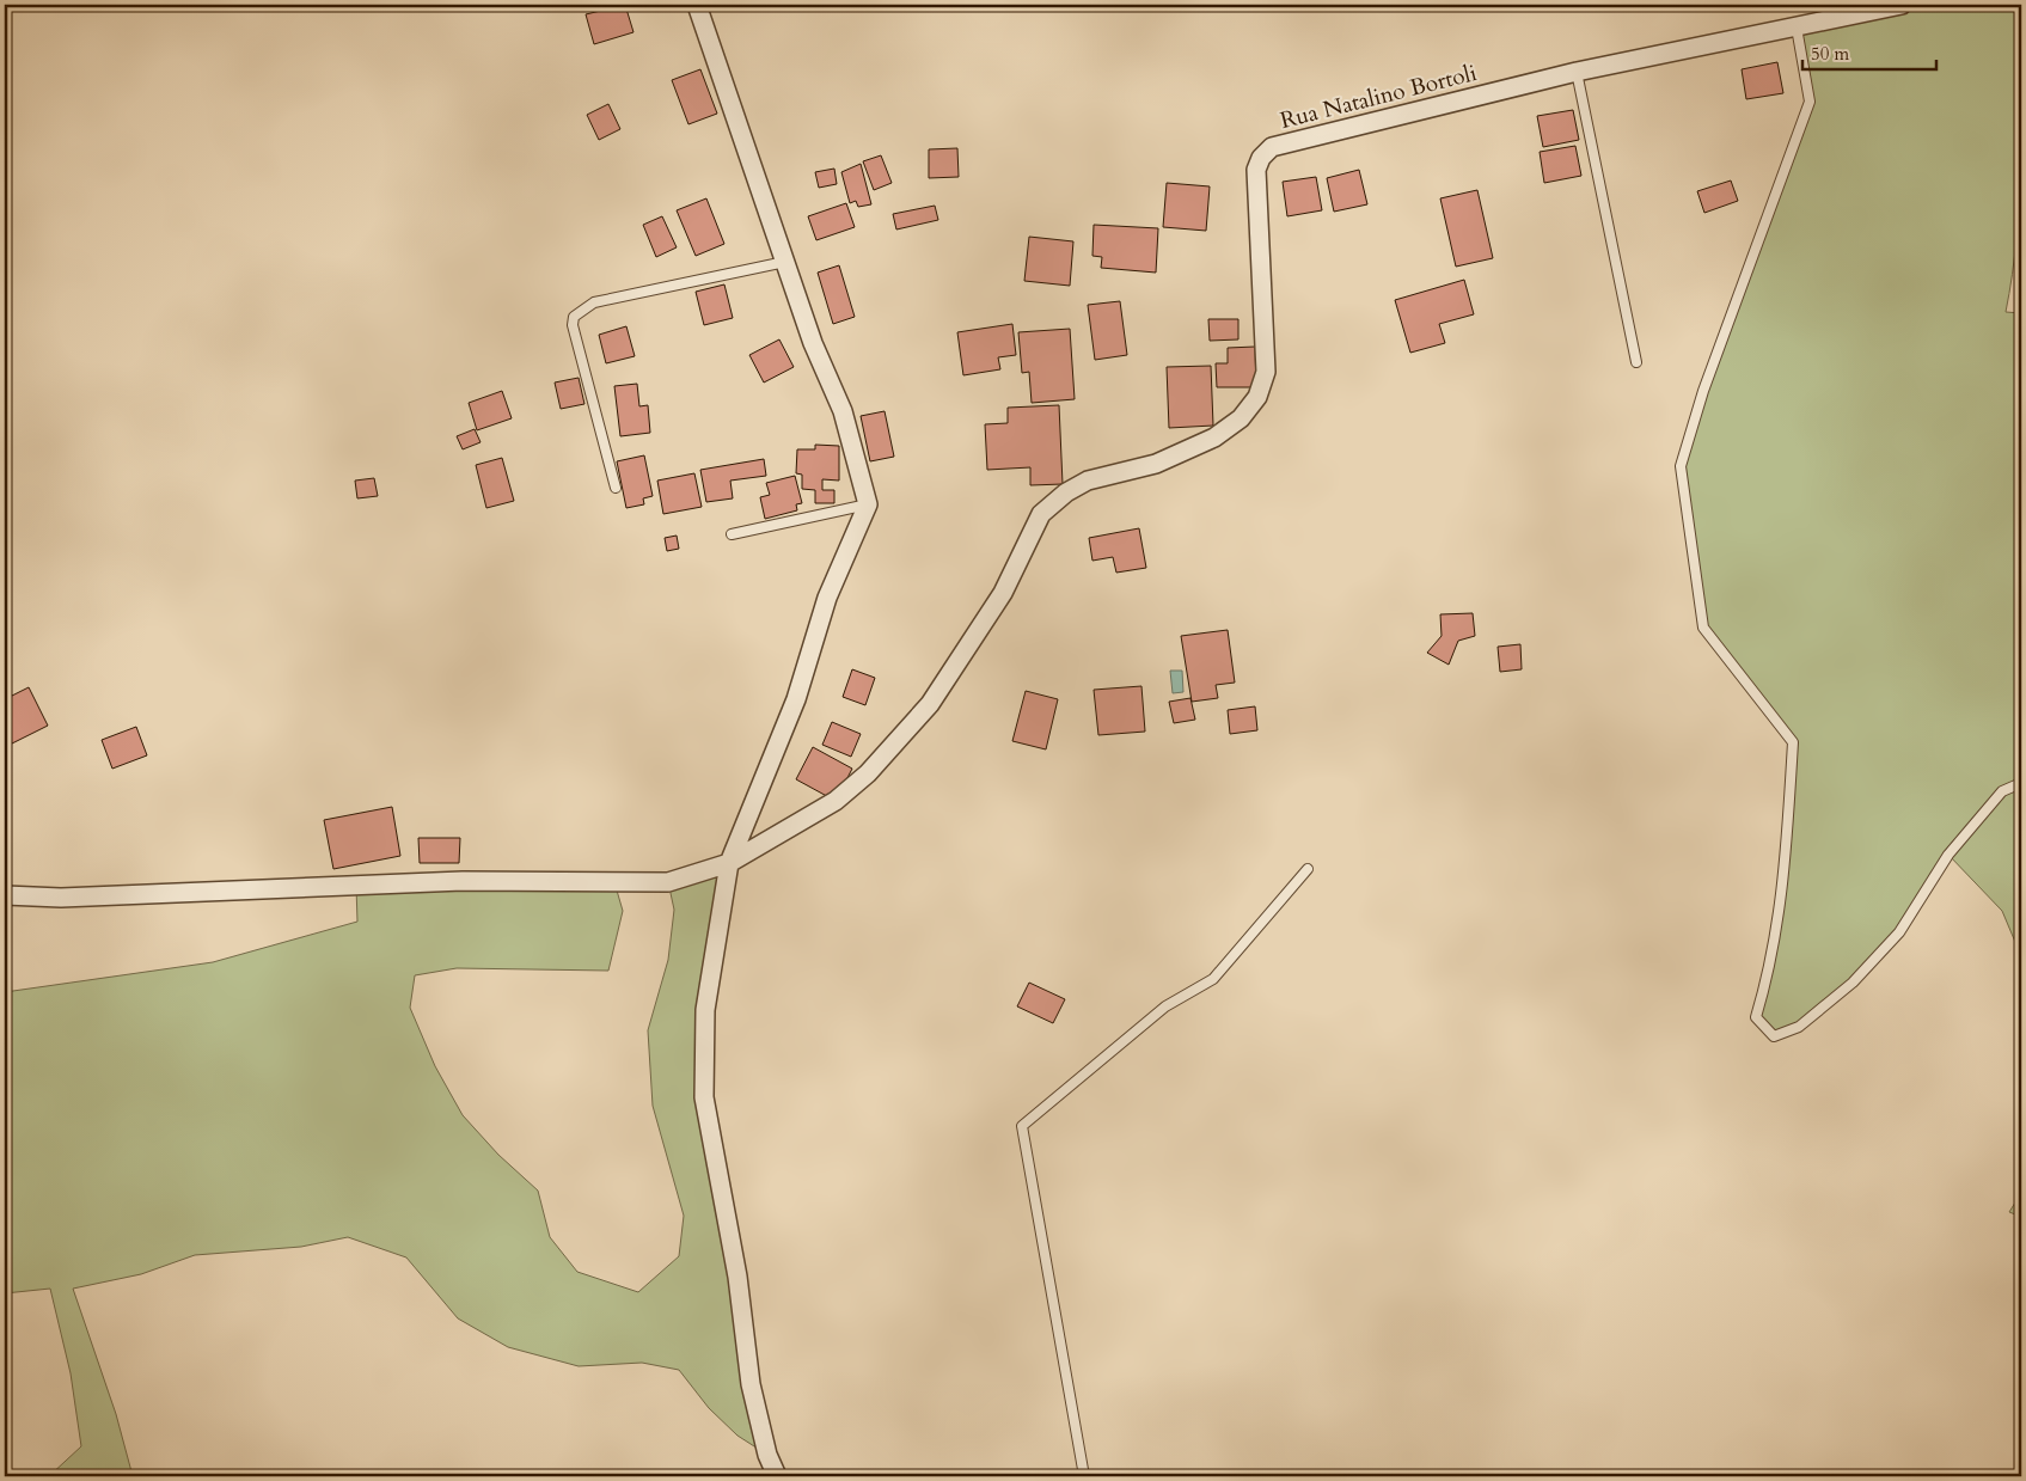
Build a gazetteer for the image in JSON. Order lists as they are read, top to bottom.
{
  "streets": {
    "street": ["Rua Natalino Bortoli"]
  },
  "scale_bar": "50 m"
}
